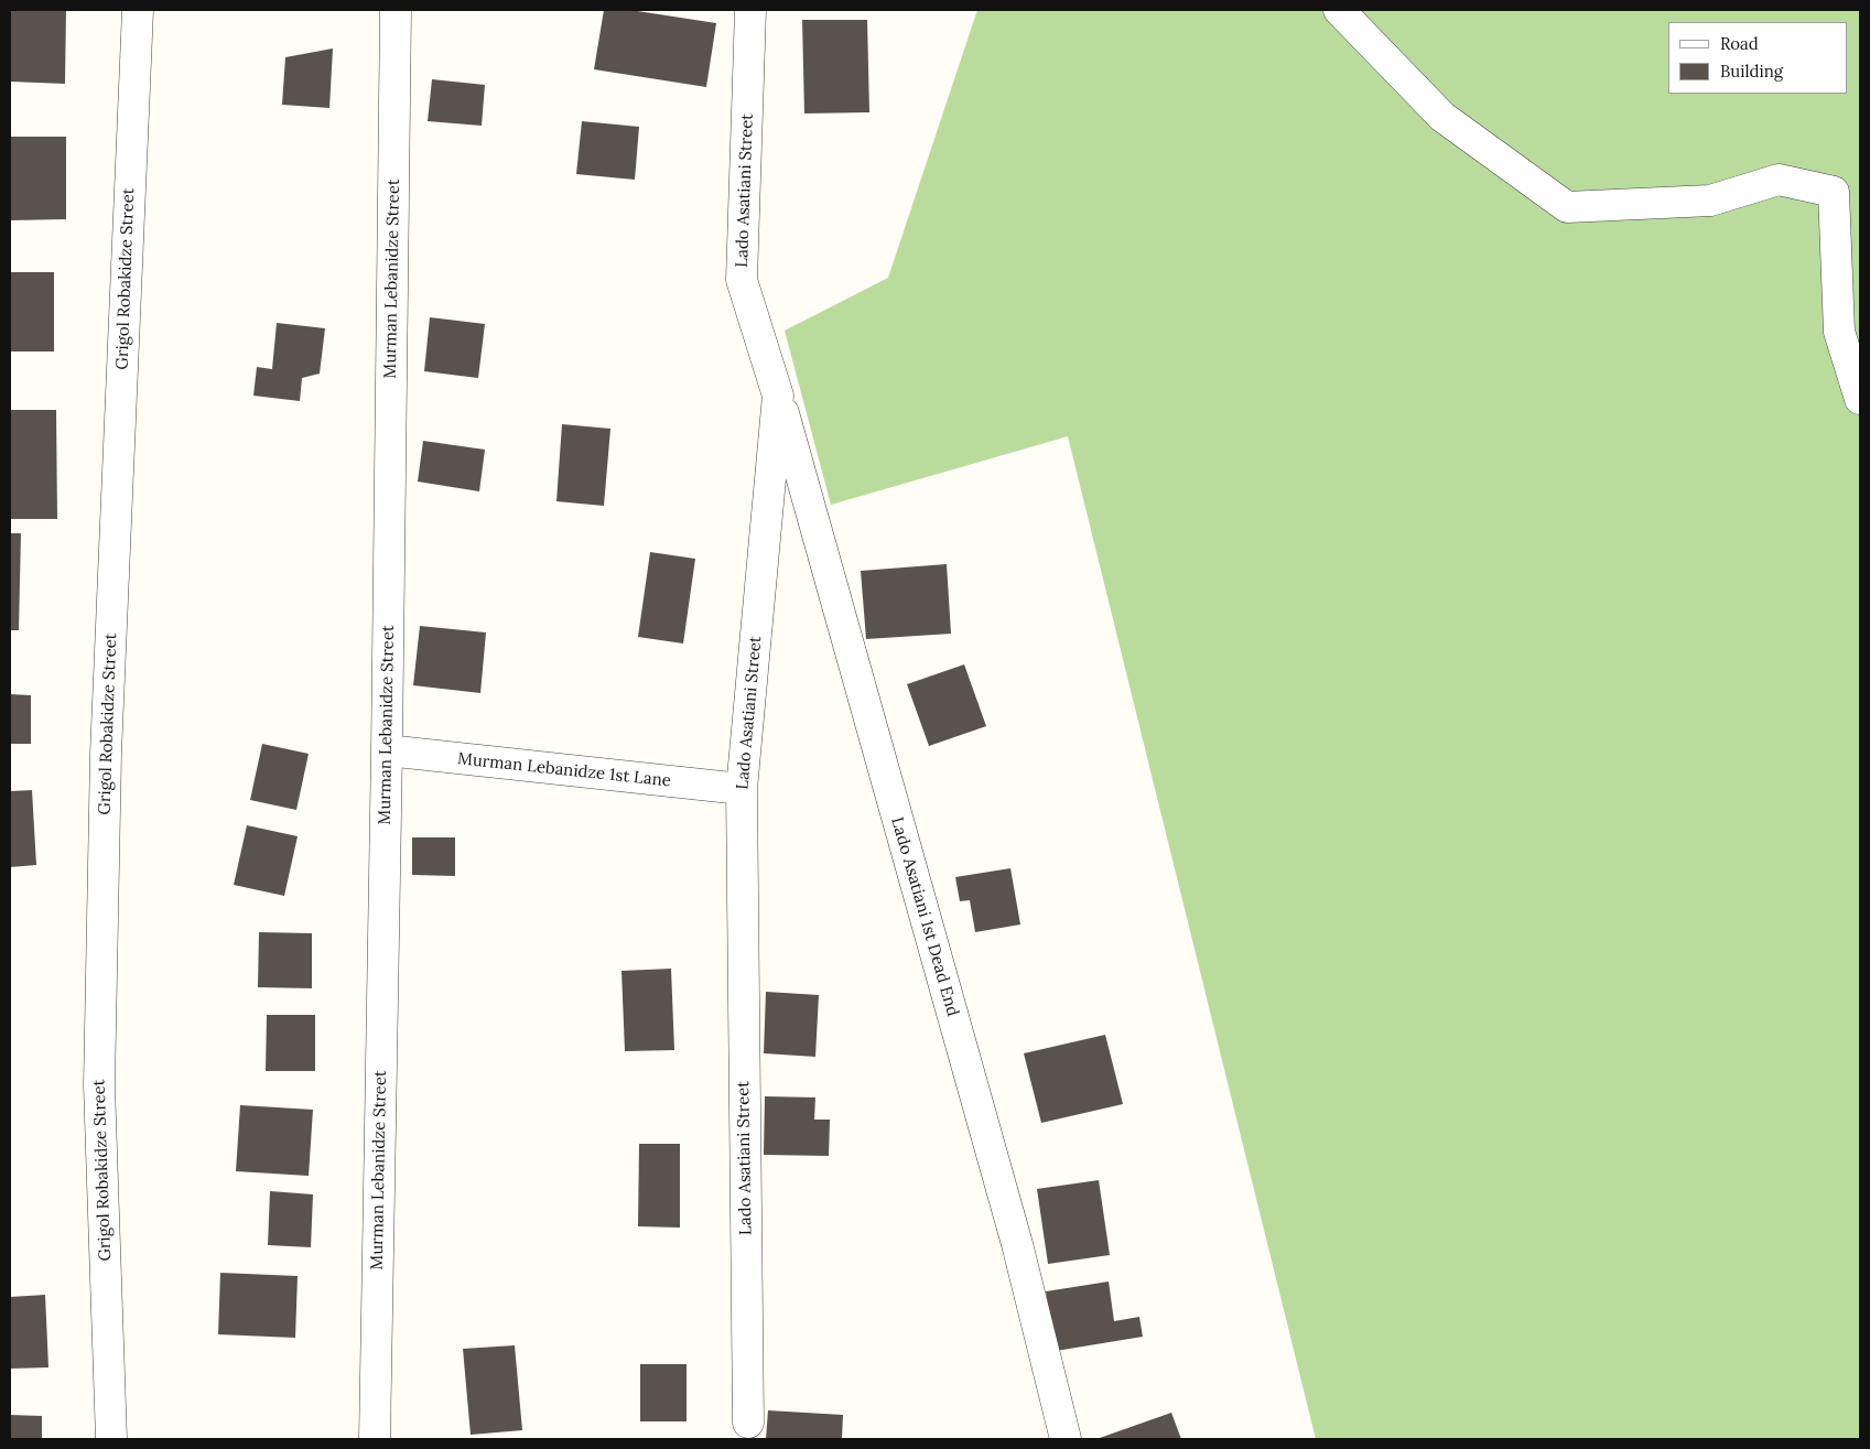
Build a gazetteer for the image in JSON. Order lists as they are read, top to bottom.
{
  "streets": {
    "street": [
      "Lado Asatiani Street",
      "Grigol Robakidze Street",
      "Murman Lebanidze Street",
      "Murman Lebanidze 1st Lane",
      "Lado Asatiani 1st Dead End"
    ]
  },
  "crossings": [
    ["Lado Asatiani Street", "Murman Lebanidze 1st Lane"],
    ["Lado Asatiani Street", "Lado Asatiani 1st Dead End"],
    ["Murman Lebanidze Street", "Murman Lebanidze 1st Lane"]
  ],
  "legend": ["Road", "Building"]
}
